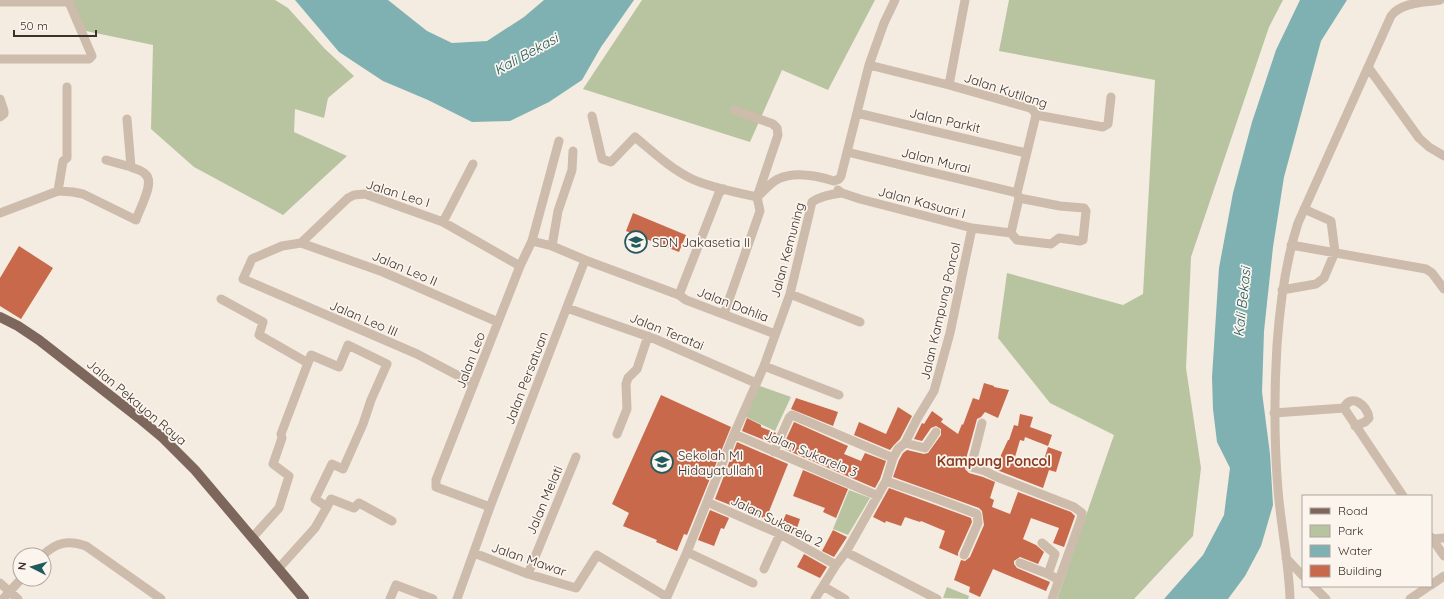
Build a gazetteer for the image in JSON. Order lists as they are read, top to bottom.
{
  "streets": {
    "main road": ["Jalan Pekayon Raya"],
    "street": [
      "Jalan Kutilang",
      "Jalan Parkit",
      "Jalan Murai",
      "Jalan Leo I",
      "Jalan Kasuari I",
      "Jalan Kemuning",
      "Jalan Leo II",
      "Jalan Dahlia",
      "Jalan Kampung Poncol",
      "Jalan Leo III",
      "Jalan Teratai",
      "Jalan Leo",
      "Jalan Persatuan",
      "Jalan Sukarela 3",
      "Jalan Melati",
      "Jalan Sukarela 2",
      "Jalan Mawar"
    ]
  },
  "crossings": [
    ["Jalan Murai", "Jalan Kasuari I"],
    ["Jalan Leo I", "Jalan Leo II"],
    ["Jalan Leo I", "Jalan Leo III"],
    ["Jalan Leo I", "Jalan Leo"],
    ["Jalan Kasuari I", "Jalan Kemuning"],
    ["Jalan Kasuari I", "Jalan Kampung Poncol"],
    ["Jalan Kemuning", "Jalan Dahlia"],
    ["Jalan Kemuning", "Jalan Teratai"],
    ["Jalan Kemuning", "Jalan Sukarela 3"],
    ["Jalan Kemuning", "Jalan Sukarela 2"],
    ["Jalan Kemuning", "Jalan Mawar"],
    ["Jalan Leo II", "Jalan Leo III"],
    ["Jalan Leo II", "Jalan Leo"],
    ["Jalan Kampung Poncol", "Jalan Sukarela 3"],
    ["Jalan Kampung Poncol", "Jalan Sukarela 2"],
    ["Jalan Leo III", "Jalan Leo"],
    ["Jalan Teratai", "Jalan Persatuan"],
    ["Jalan Leo", "Jalan Persatuan"],
    ["Jalan Persatuan", "Jalan Mawar"],
    ["Jalan Melati", "Jalan Mawar"]
  ],
  "districts": ["Kampung Poncol"],
  "water": ["Kali Bekasi"],
  "places": {
    "school or university": ["SDN Jakasetia II", "Sekolah MI Hidayatullah 1"]
  },
  "legend": [
    "Road",
    "Park",
    "Water",
    "Building"
  ],
  "scale_bar": "50 m",
  "north": "left"
}
